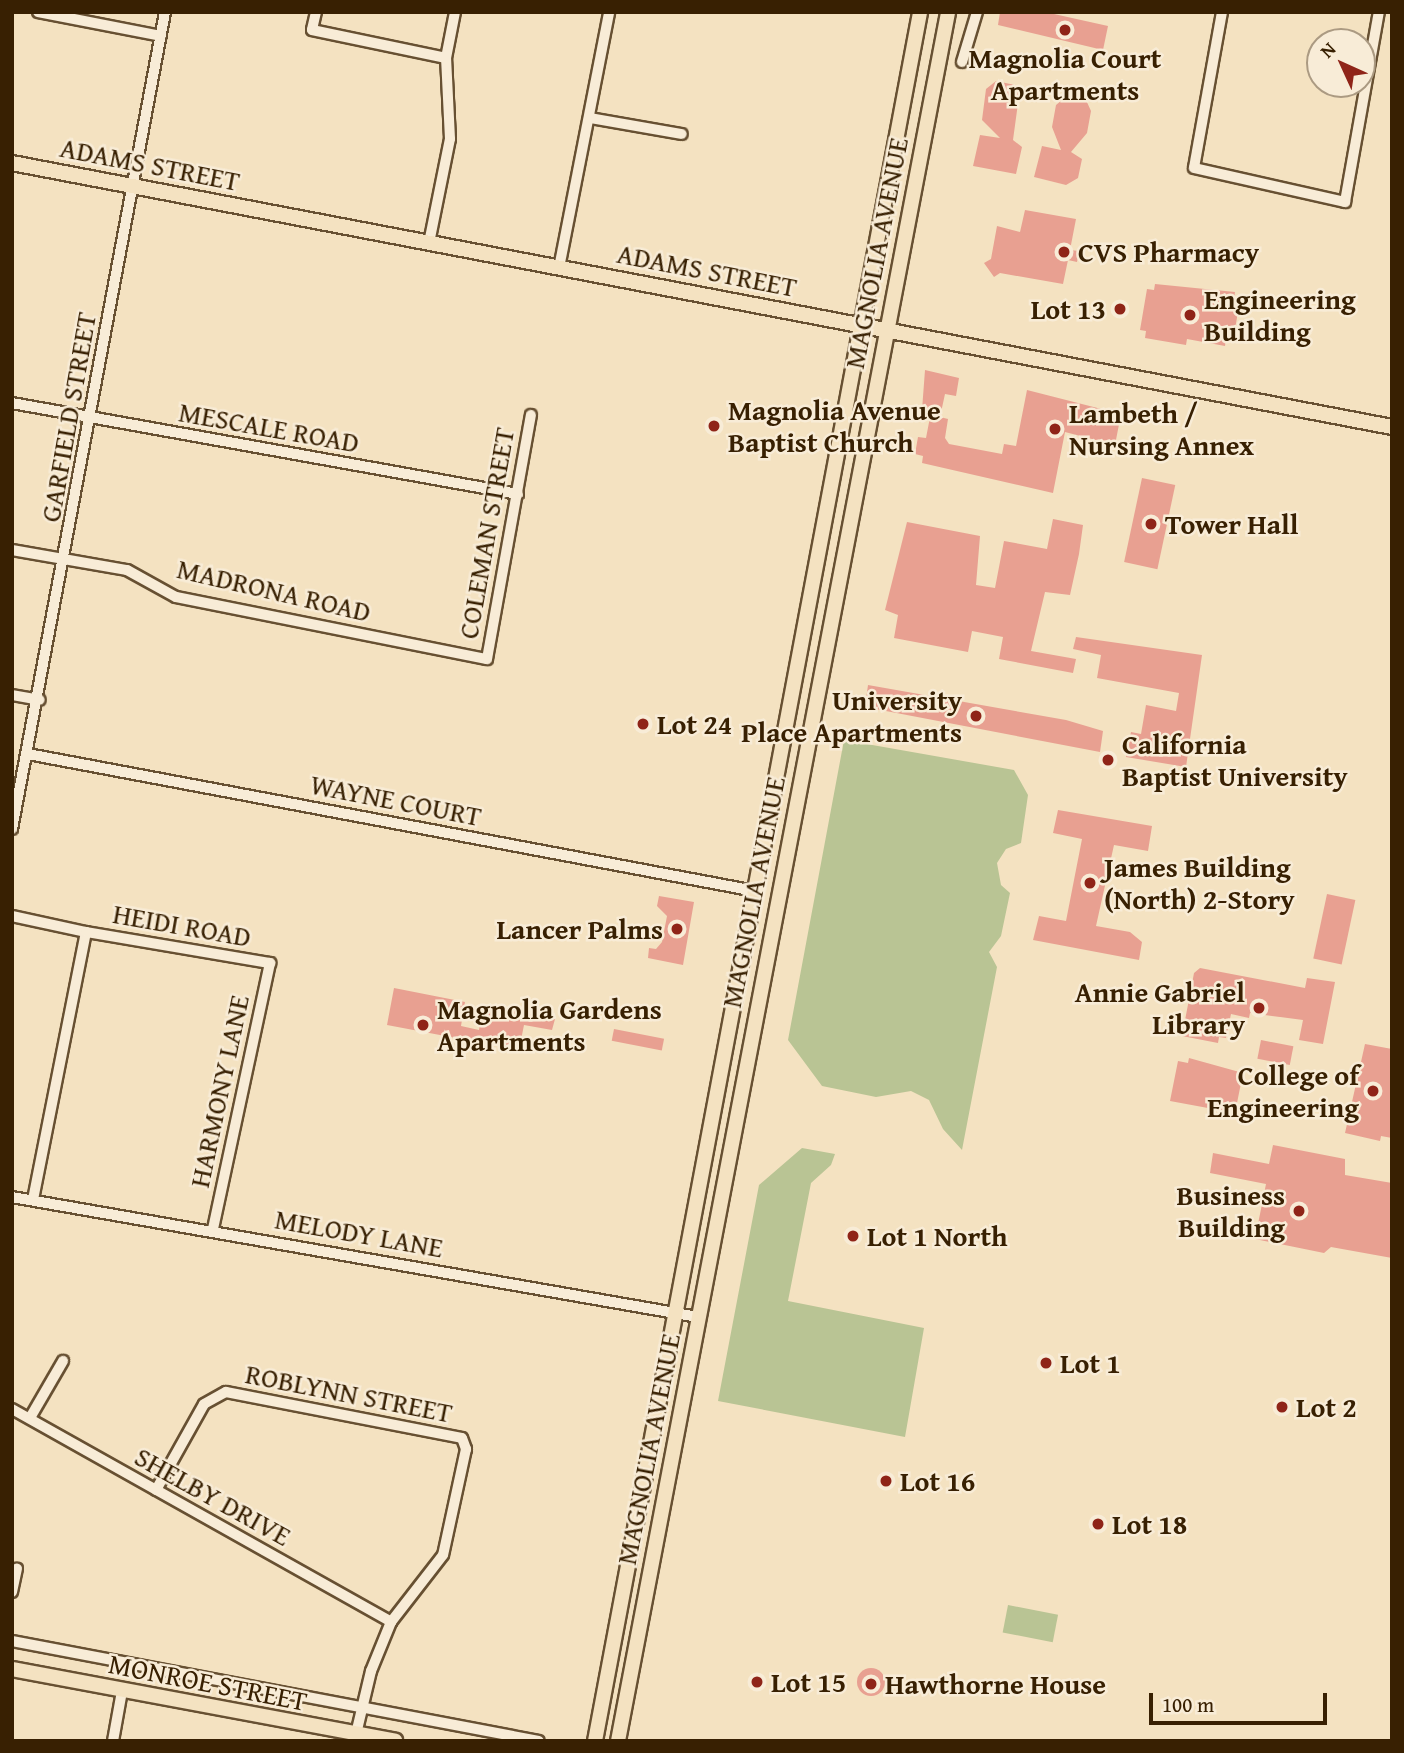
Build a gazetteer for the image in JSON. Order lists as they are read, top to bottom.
{
  "streets": {
    "main road": ["ADAMS STREET", "MAGNOLIA AVENUE", "MONROE STREET"],
    "street": [
      "GARFIELD STREET",
      "MESCALE ROAD",
      "COLEMAN STREET",
      "MADRONA ROAD",
      "WAYNE COURT",
      "HEIDI ROAD",
      "HARMONY LANE",
      "MELODY LANE",
      "ROBLYNN STREET",
      "SHELBY DRIVE"
    ]
  },
  "crossings": [
    ["ADAMS STREET", "MAGNOLIA AVENUE"],
    ["ADAMS STREET", "GARFIELD STREET"],
    ["MAGNOLIA AVENUE", "WAYNE COURT"],
    ["MAGNOLIA AVENUE", "MELODY LANE"],
    ["GARFIELD STREET", "MESCALE ROAD"],
    ["GARFIELD STREET", "MADRONA ROAD"],
    ["GARFIELD STREET", "WAYNE COURT"],
    ["MESCALE ROAD", "COLEMAN STREET"],
    ["COLEMAN STREET", "MADRONA ROAD"],
    ["HEIDI ROAD", "HARMONY LANE"],
    ["HARMONY LANE", "MELODY LANE"],
    ["ROBLYNN STREET", "SHELBY DRIVE"]
  ],
  "places": [
    "Magnolia Court Apartments",
    "CVS Pharmacy",
    "Lot 13",
    "Engineering Building",
    "Magnolia Avenue Baptist Church",
    "Lambeth / Nursing Annex",
    "Tower Hall",
    "University Place Apartments",
    "Lot 24",
    "California Baptist University",
    "James Building (North) 2-Story",
    "Lancer Palms",
    "Annie Gabriel Library",
    "Magnolia Gardens Apartments",
    "College of Engineering",
    "Business Building",
    "Lot 1 North",
    "Lot 1",
    "Lot 2",
    "Lot 16",
    "Lot 18",
    "Lot 15",
    "Hawthorne House"
  ],
  "scale_bar": "100 m",
  "north": "top left"
}
